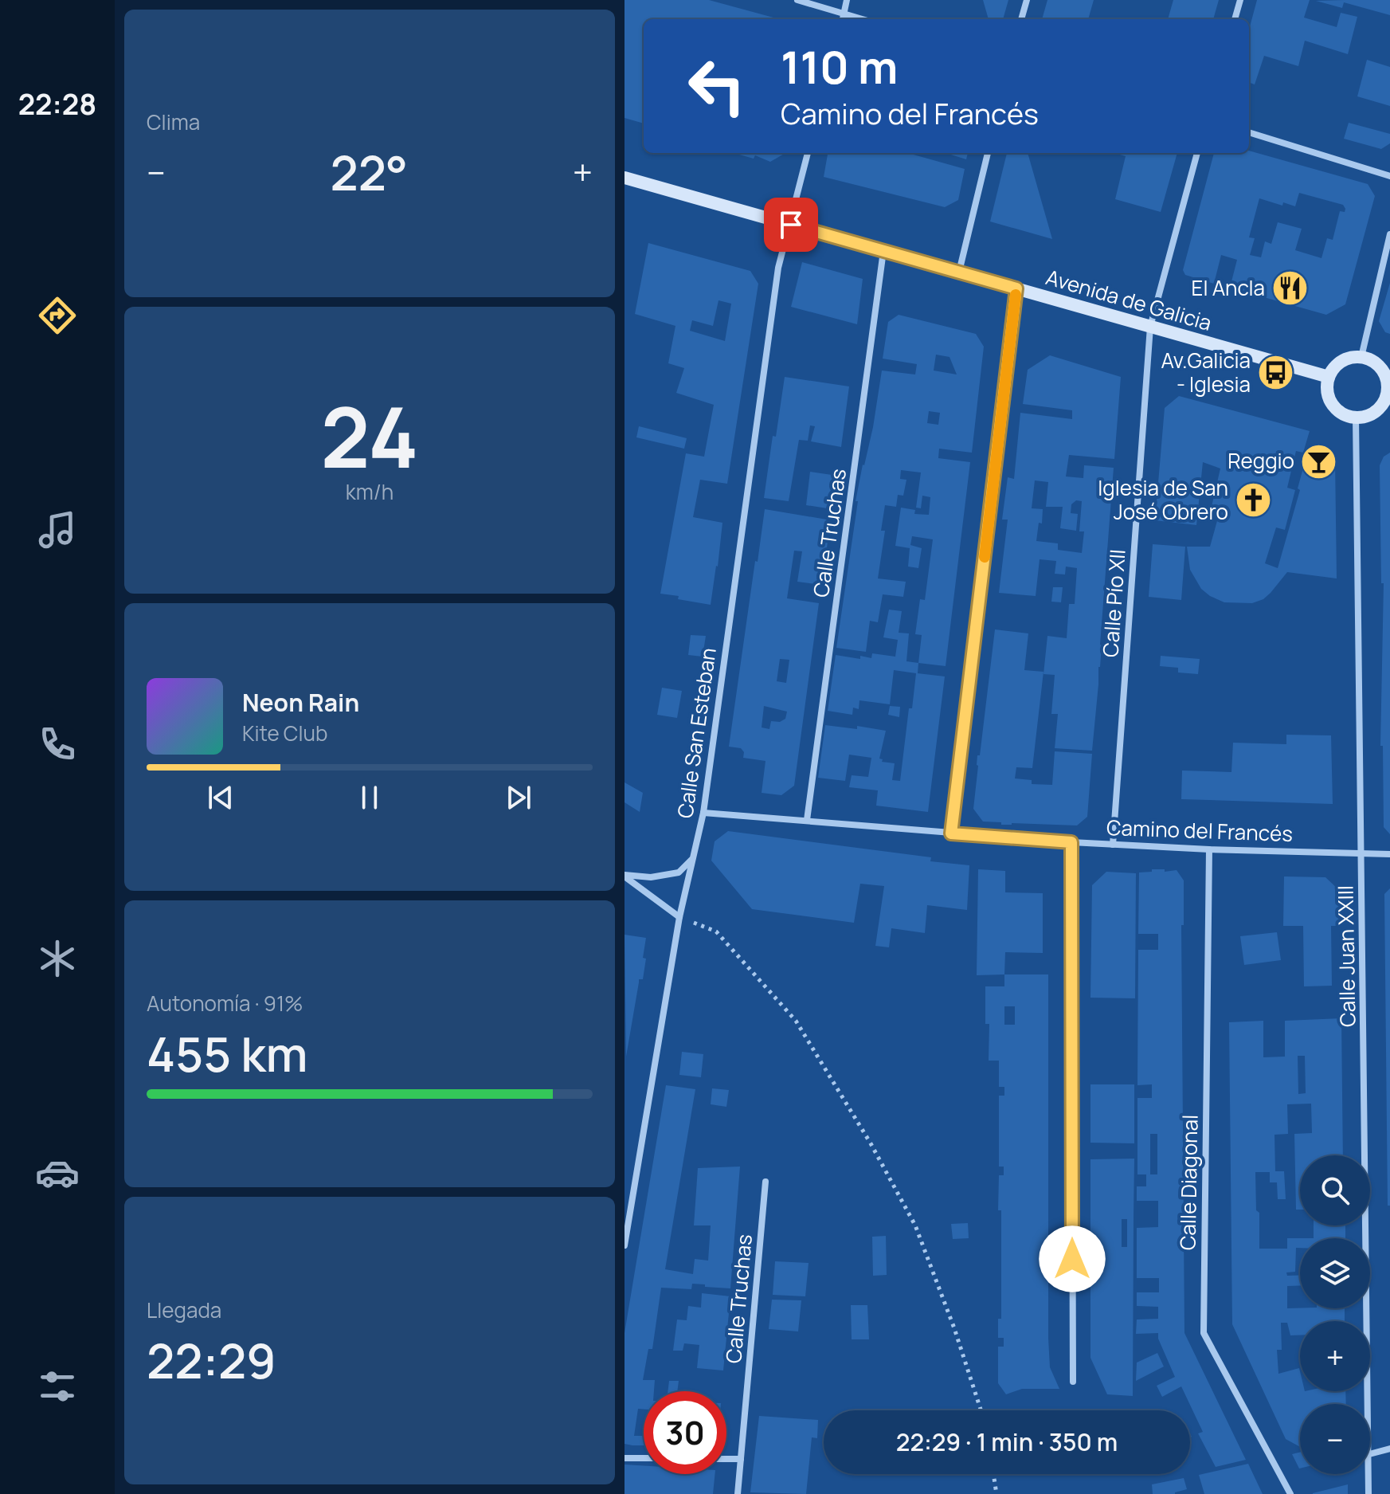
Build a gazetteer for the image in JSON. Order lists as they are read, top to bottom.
{
  "streets": {
    "main road": ["Avenida de Galicia"],
    "street": [
      "Calle Truchas",
      "Calle Pío XII",
      "Calle San Esteban",
      "Camino del Francés",
      "Calle Juan XXIII",
      "Calle Diagonal"
    ]
  },
  "crossings": [
    ["Avenida de Galicia", "Calle Truchas"],
    ["Avenida de Galicia", "Calle Pío XII"],
    ["Avenida de Galicia", "Calle San Esteban"],
    ["Avenida de Galicia", "Calle Juan XXIII"],
    ["Calle Truchas", "Camino del Francés"],
    ["Calle Pío XII", "Camino del Francés"],
    ["Calle San Esteban", "Camino del Francés"],
    ["Camino del Francés", "Calle Juan XXIII"],
    ["Camino del Francés", "Calle Diagonal"]
  ],
  "places": {
    "restaurant": ["El Ancla"],
    "bus stop": ["Av.Galicia - Iglesia"],
    "bar": ["Reggio"],
    "church": ["Iglesia de San José Obrero"]
  },
  "page": {
    "tabs": "22:28",
    "tile": [
      "Clima",
      ["24", "km/h"],
      ["Autonomía · 91%", "455 km"],
      ["Llegada", "22:29"]
    ],
    "turn": ["110 m", "Camino del Francés"],
    "heat": ["−", "22°", "+"],
    "song": ["Neon Rain", "Kite Club"],
    "map_buttons": ["+", "−"],
    "limit": "30",
    "trip": "22:29 · 1 min · 350 m"
  }
}
